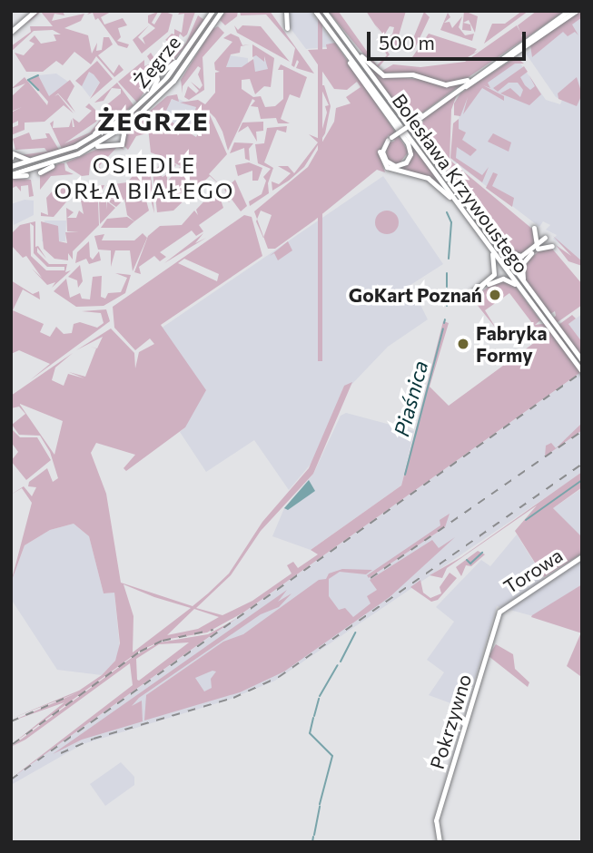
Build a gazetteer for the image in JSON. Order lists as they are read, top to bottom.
{
  "streets": {
    "main road": [
      "Żegrze",
      "Bolesława Krzywoustego",
      "Torowa",
      "Pokrzywno"
    ]
  },
  "crossings": [
    ["Torowa", "Pokrzywno"]
  ],
  "districts": ["ŻEGRZE", "OSIEDLE ORŁA BIAŁEGO"],
  "water": ["Piaśnica"],
  "places": ["GoKart Poznań", "Fabryka Formy"],
  "scale_bar": "500 m"
}
